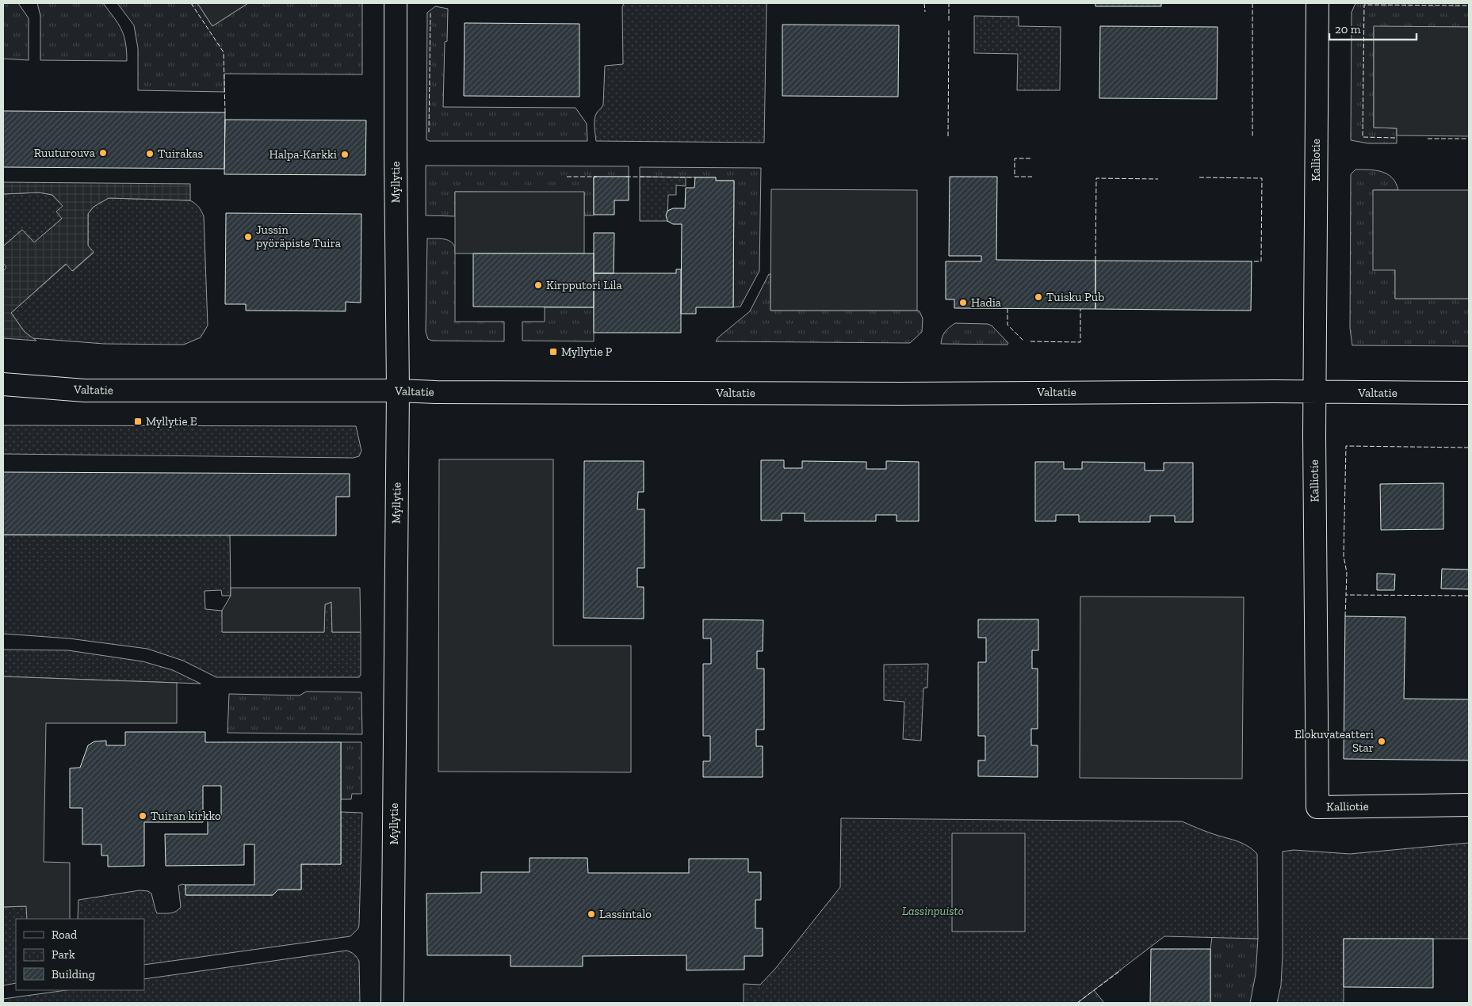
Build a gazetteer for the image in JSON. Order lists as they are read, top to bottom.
{
  "streets": {
    "street": ["Kalliotie", "Myllytie", "Valtatie"]
  },
  "crossings": [
    ["Kalliotie", "Valtatie"],
    ["Myllytie", "Valtatie"]
  ],
  "parks": ["Lassinpuisto"],
  "places": {
    "other": [
      "Ruuturouva",
      "Tuirakas",
      "Halpa-Karkki",
      "Jussin pyöräpiste Tuira",
      "Kirpputori Lila",
      "Tuisku Pub",
      "Hadia",
      "Elokuvateatteri Star",
      "Tuiran kirkko",
      "Lassintalo"
    ],
    "transit": ["Myllytie P", "Myllytie E"]
  },
  "legend": ["Road", "Park", "Building"],
  "scale_bar": "20 m"
}
